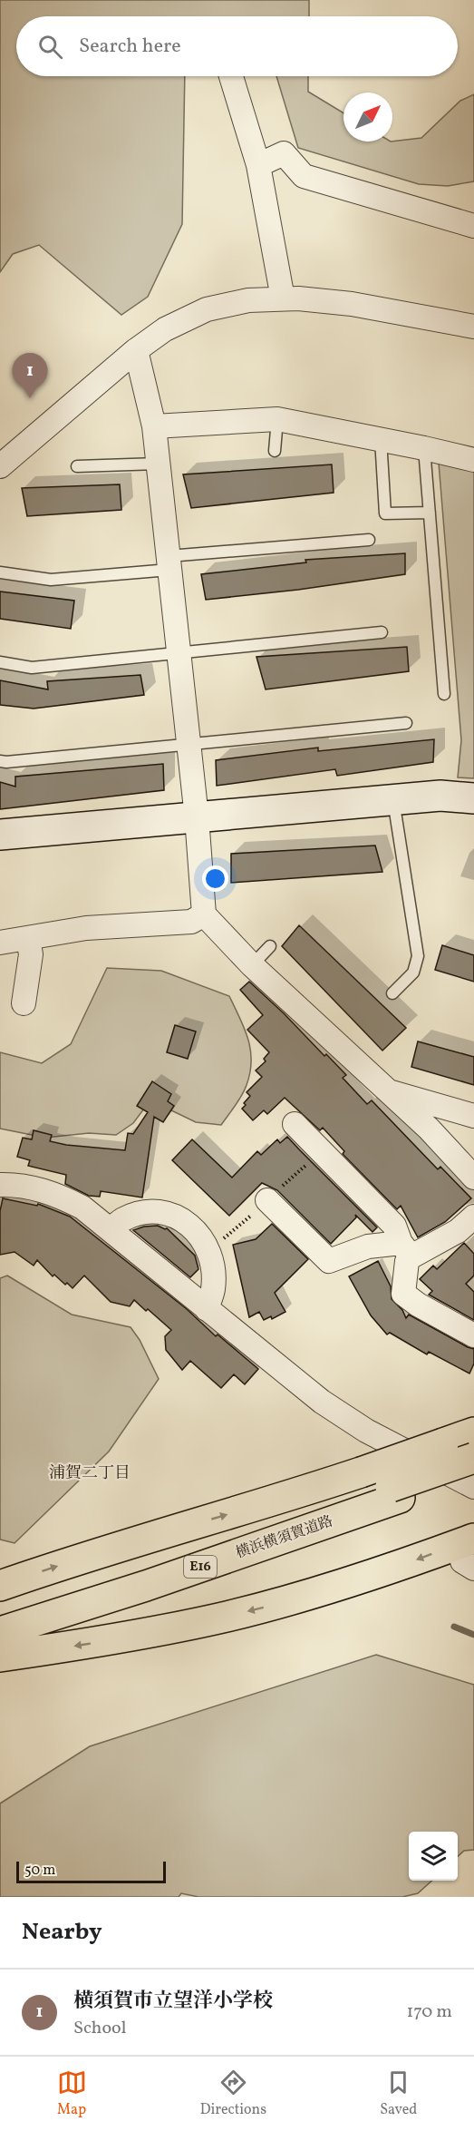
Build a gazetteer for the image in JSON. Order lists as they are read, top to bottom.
{
  "streets": {
    "highway": ["横浜横須賀道路", "E16"]
  },
  "districts": ["浦賀二丁目"],
  "scale_bar": "50 m",
  "north": "top right",
  "page": {
    "search": "Search here",
    "pins": "1",
    "scale": "50 m",
    "heading": "Nearby",
    "list": [
      {
        "mark": "1",
        "name": "横須賀市立望洋小学校",
        "note": "School",
        "value": "170 m"
      }
    ],
    "nav": ["Map", "Directions", "Saved"]
  }
}
